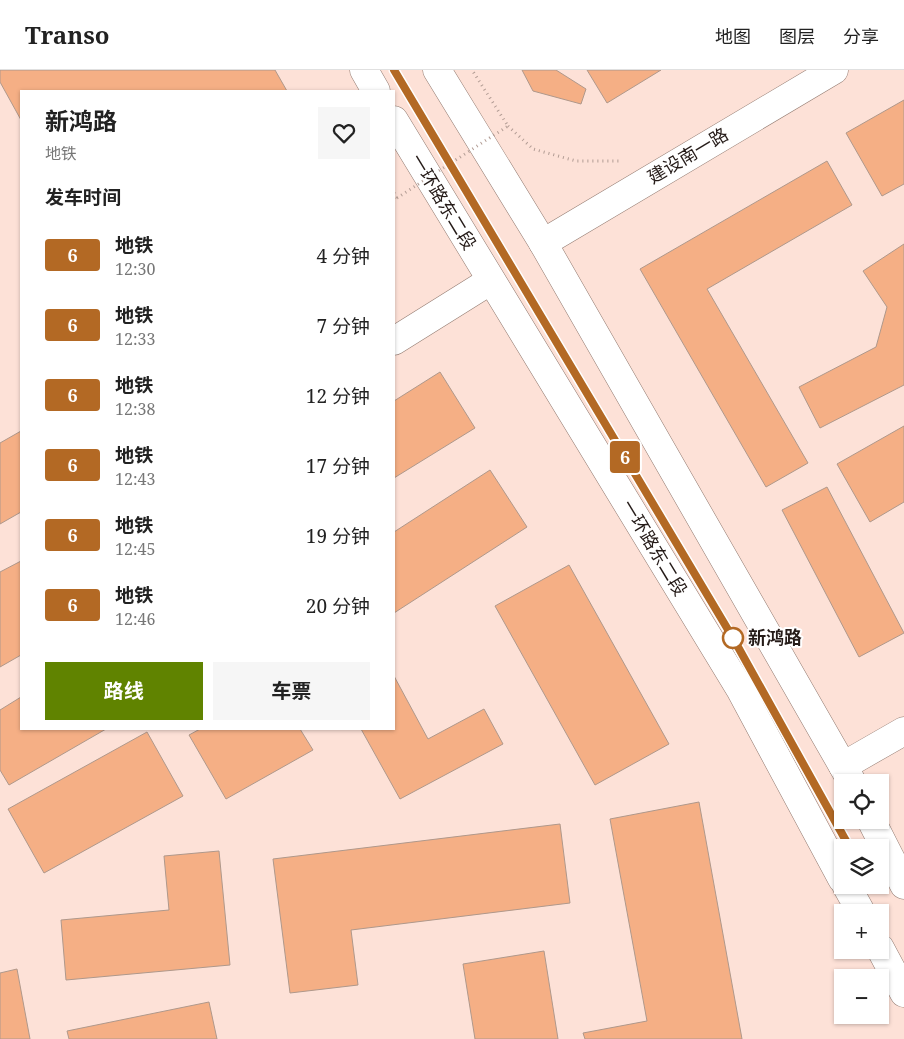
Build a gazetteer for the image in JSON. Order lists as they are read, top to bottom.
{
  "streets": {
    "main road": ["建设南一路", "一环路东二段"]
  },
  "places": ["新鸿路"],
  "lines": ["metro line 6"],
  "page": {
    "header": "Transo",
    "nav": ["地图", "图层", "分享"],
    "on_map": "6",
    "heading": [
      ["新鸿路", "地铁"],
      "发车时间"
    ],
    "list": [
      {
        "mark": "6",
        "name": "地铁",
        "note": "12:30",
        "value": "4 分钟"
      },
      {
        "mark": "6",
        "name": "地铁",
        "note": "12:33",
        "value": "7 分钟"
      },
      {
        "mark": "6",
        "name": "地铁",
        "note": "12:38",
        "value": "12 分钟"
      },
      {
        "mark": "6",
        "name": "地铁",
        "note": "12:43",
        "value": "17 分钟"
      },
      {
        "mark": "6",
        "name": "地铁",
        "note": "12:45",
        "value": "19 分钟"
      },
      {
        "mark": "6",
        "name": "地铁",
        "note": "12:46",
        "value": "20 分钟"
      }
    ],
    "buttons": ["路线", "车票"],
    "map_buttons": ["+", "−"]
  }
}
